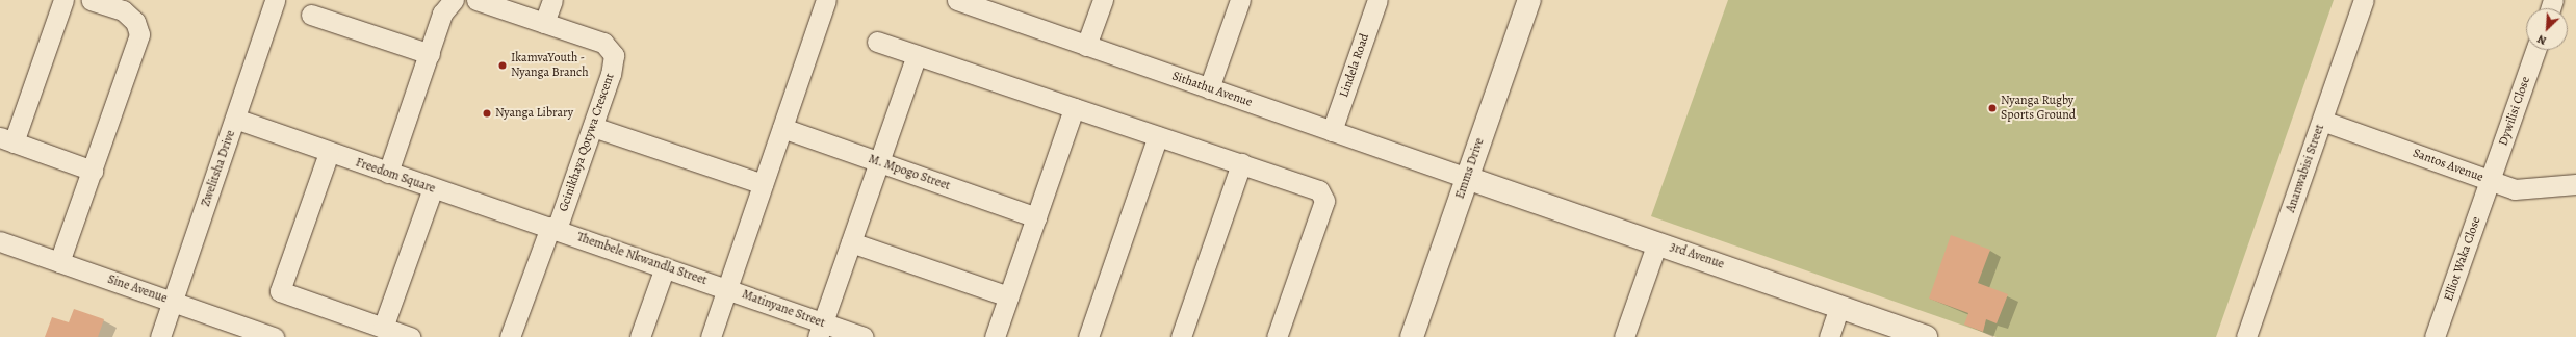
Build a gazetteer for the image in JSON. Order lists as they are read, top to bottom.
{
  "streets": {
    "street": [
      "Lindela Road",
      "Sithathu Avenue",
      "Dywilisi Close",
      "Gcinikhaya Qotywa Crescent",
      "Santos Avenue",
      "Zwelitsha Drive",
      "Emms Drive",
      "Ananwabisi Street",
      "M. Mpogo Street",
      "Freedom Square",
      "3rd Avenue",
      "Thembele Nkwandla Street",
      "Elliot Waka Close",
      "Sine Avenue",
      "Matinyane Street"
    ]
  },
  "crossings": [
    ["Lindela Road", "Sithathu Avenue"],
    ["Sithathu Avenue", "Emms Drive"],
    ["Sithathu Avenue", "3rd Avenue"],
    ["Dywilisi Close", "Santos Avenue"],
    ["Dywilisi Close", "Elliot Waka Close"],
    ["Gcinikhaya Qotywa Crescent", "Freedom Square"],
    ["Gcinikhaya Qotywa Crescent", "Thembele Nkwandla Street"],
    ["Santos Avenue", "Ananwabisi Street"],
    ["Santos Avenue", "Elliot Waka Close"],
    ["Zwelitsha Drive", "Freedom Square"],
    ["Zwelitsha Drive", "Sine Avenue"],
    ["Emms Drive", "3rd Avenue"],
    ["Freedom Square", "Thembele Nkwandla Street"],
    ["Thembele Nkwandla Street", "Matinyane Street"]
  ],
  "places": ["IkamvaYouth - Nyanga Branch", "Nyanga Rugby Sports Ground", "Nyanga Library"],
  "north": "bottom left"
}
